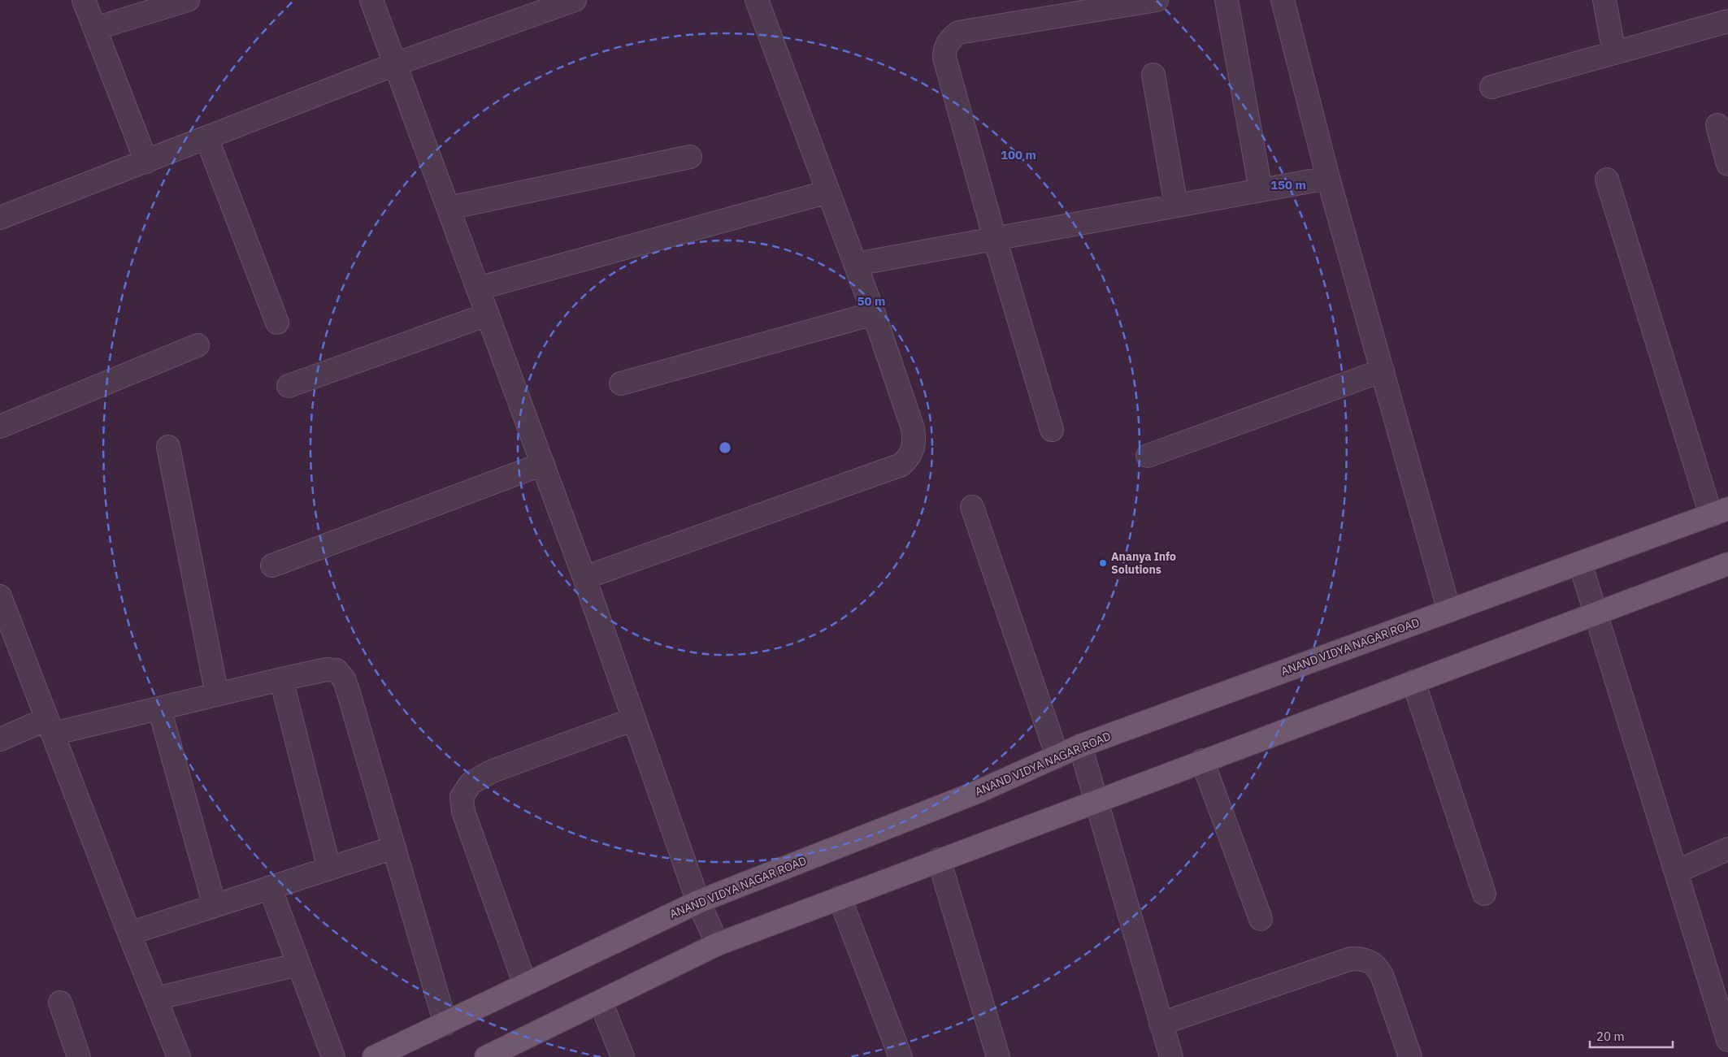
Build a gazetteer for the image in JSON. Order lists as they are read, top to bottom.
{
  "streets": {
    "main road": ["ANAND VIDYA NAGAR ROAD"]
  },
  "places": ["Ananya Info Solutions"],
  "scale_bar": "20 m",
  "rings": ["100 m", "150 m", "50 m"]
}
